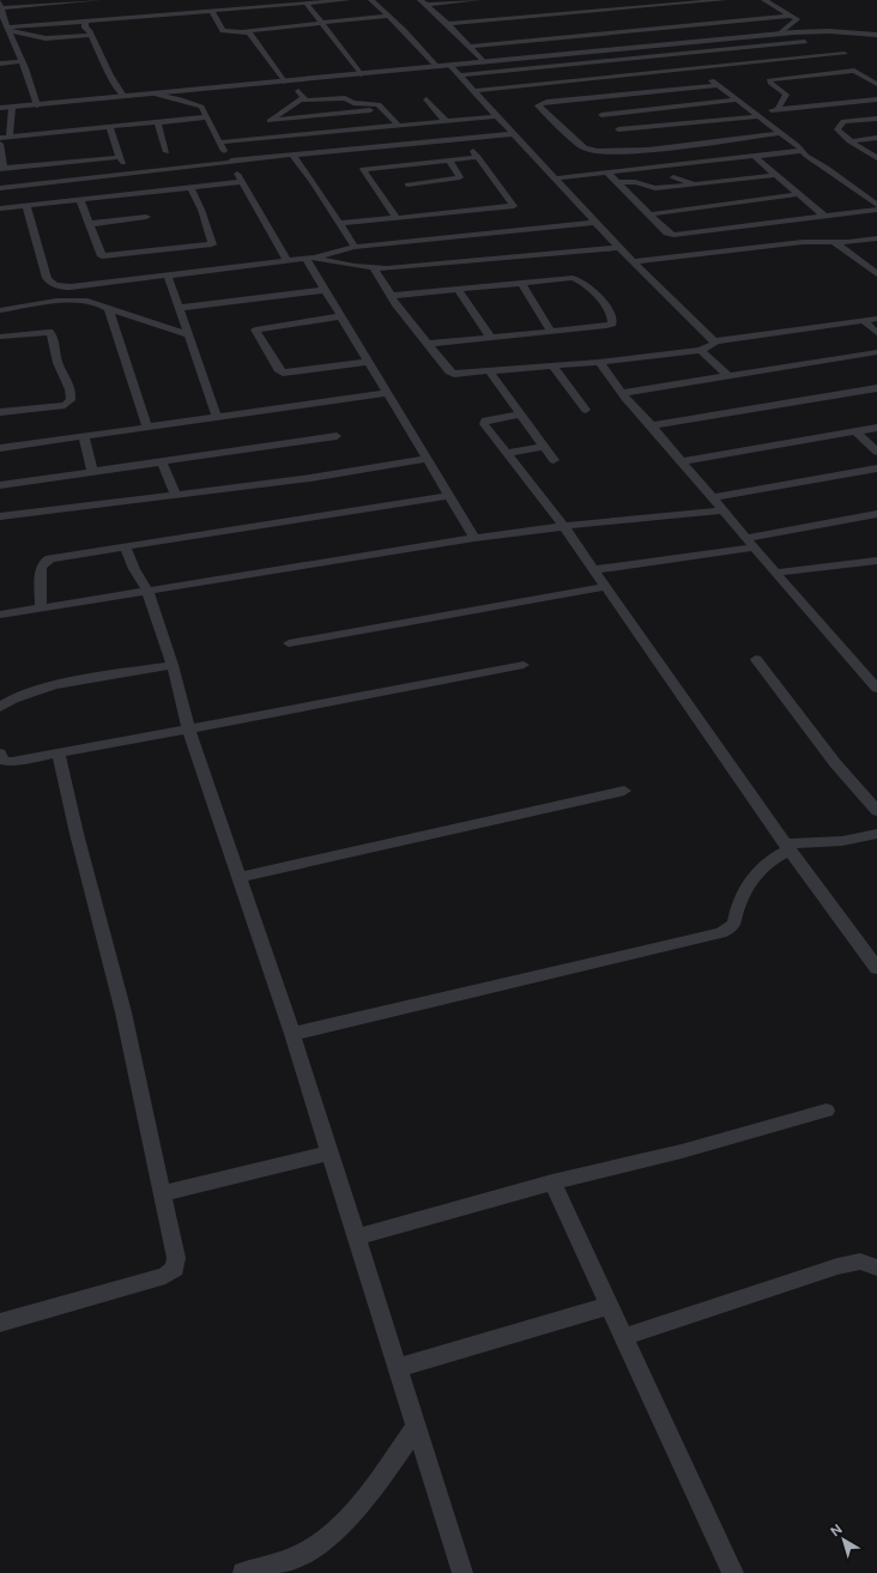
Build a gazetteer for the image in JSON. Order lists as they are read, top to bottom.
{
  "north": "top left"
}
